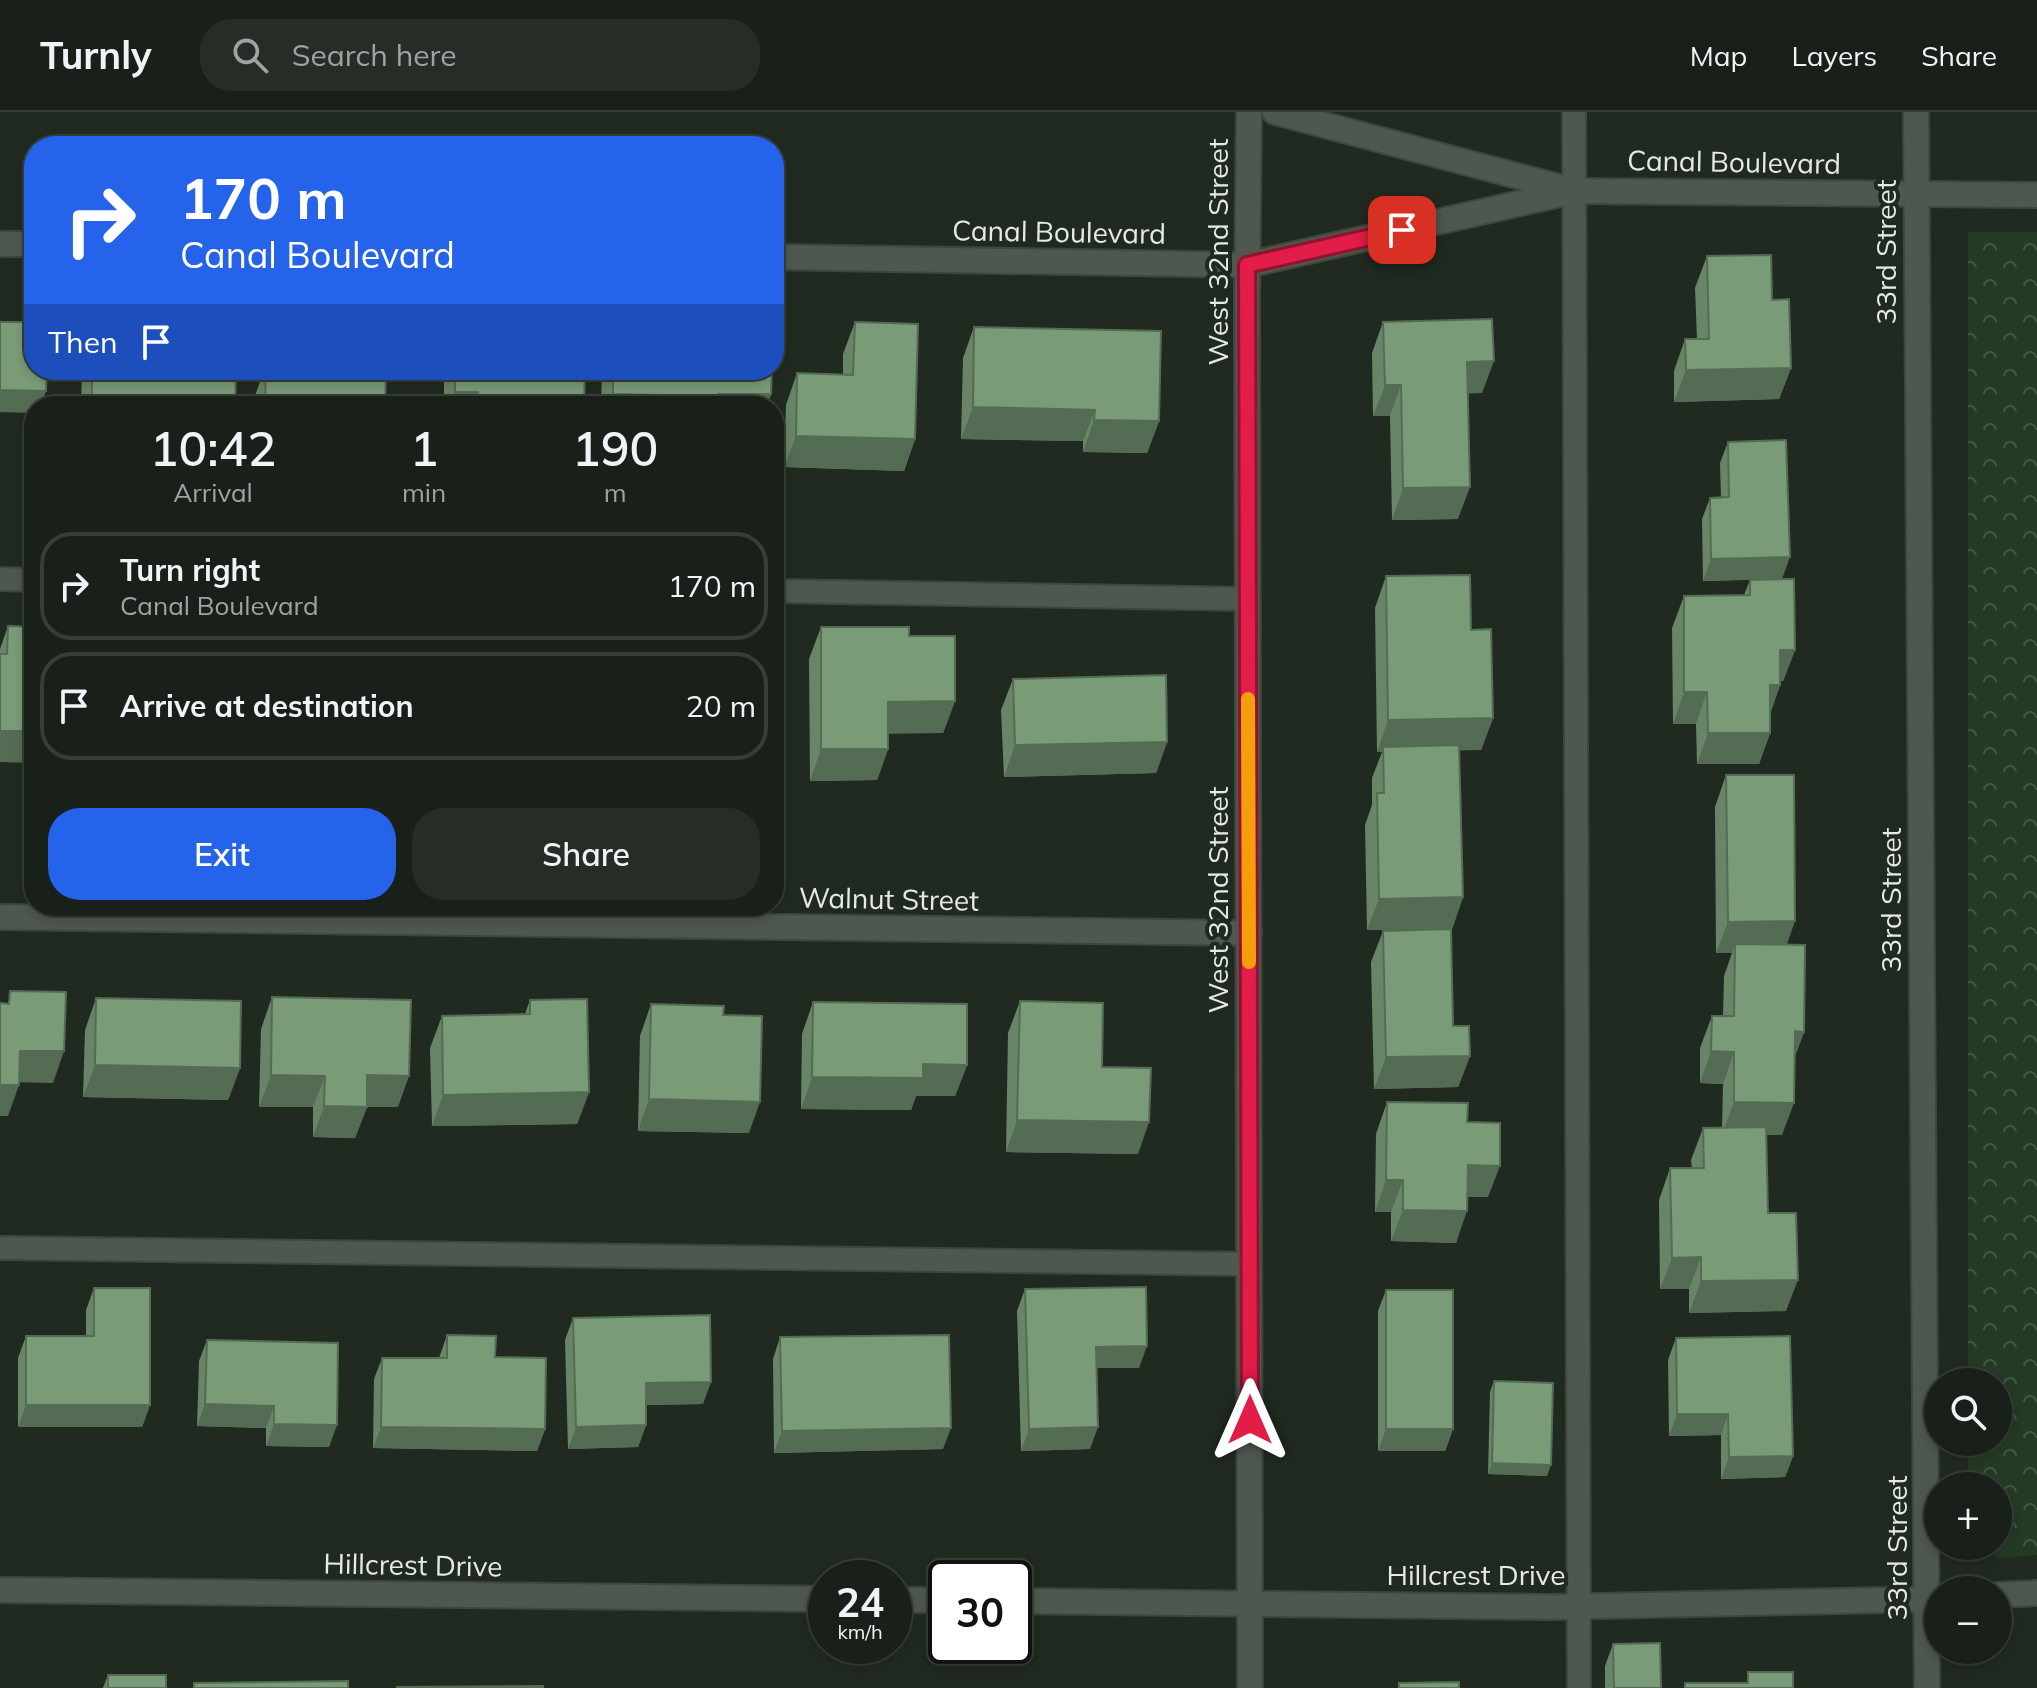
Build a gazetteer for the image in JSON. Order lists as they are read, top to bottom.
{
  "streets": {
    "street": [
      "Canal Boulevard",
      "West 32nd Street",
      "33rd Street",
      "Walnut Street",
      "Hillcrest Drive"
    ]
  },
  "crossings": [
    ["Canal Boulevard", "West 32nd Street"],
    ["Canal Boulevard", "33rd Street"],
    ["West 32nd Street", "Walnut Street"],
    ["West 32nd Street", "Hillcrest Drive"]
  ],
  "page": {
    "header": "Turnly",
    "search": "Search here",
    "nav": ["Map", "Layers", "Share"],
    "turn": ["170 m", "Canal Boulevard"],
    "then": "Then",
    "eta": [
      "10:42",
      "Arrival",
      "1",
      "min",
      "190",
      "m"
    ],
    "list": [
      {
        "name": "Turn right",
        "note": "Canal Boulevard",
        "value": "170 m"
      },
      {
        "name": "Arrive at destination",
        "value": "20 m"
      }
    ],
    "buttons": ["Exit", "Share"],
    "map_buttons": ["+", "−"],
    "speed": "24 km/h",
    "limit": "30"
  }
}
